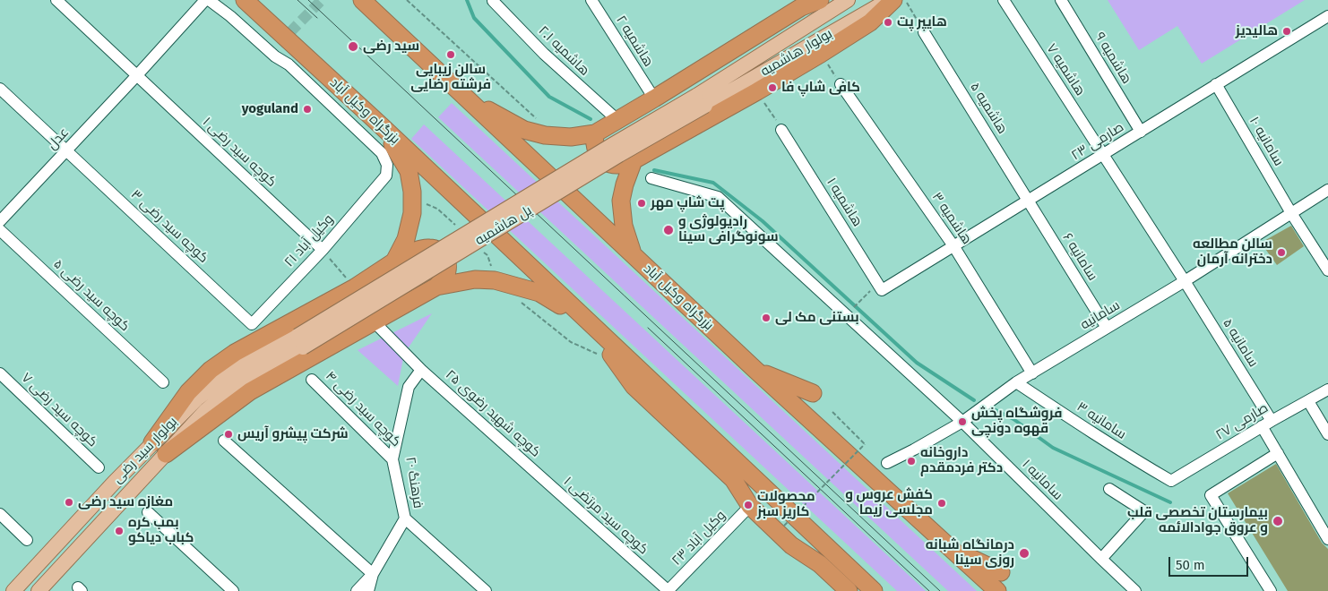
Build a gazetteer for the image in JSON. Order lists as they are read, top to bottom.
{
  "streets": {
    "highway": ["بزرگراه وکیل آباد"],
    "main road": ["بولوار هاشمیه", "پل هاشمیه", "بولوار سید رضی"],
    "street": [
      "هاشمیه ۲",
      "هاشمیه ۲.۱",
      "هاشمیه ۹",
      "هاشمیه ۷",
      "هاشمیه ۵",
      "عدل",
      "صارمی ۲۳",
      "سامانیه ۱۰",
      "کوچه سید رضی ۱",
      "هاشمیه ۱",
      "هاشمیه ۳",
      "کوچه سید رضی ۳",
      "۲۱ وکیل آباد",
      "سامانیه ۶",
      "کوچه سید رضی ۵",
      "سامانیه",
      "سامانیه ۵",
      "کوچه سید رضی ۴",
      "کوچه سید رضی ۷",
      "کوچه شهید رضوی ۲۵",
      "سامانیه ۳",
      "صارمی ۲۷",
      "سامانیه ۱",
      "فرهنگ ۲۰",
      "کوچه سید مرتضی ۱",
      "۲۳ وکیل آباد"
    ]
  },
  "crossings": [
    ["بولوار هاشمیه", "پل هاشمیه"],
    ["هاشمیه ۹", "صارمی ۲۳"],
    ["هاشمیه ۷", "صارمی ۲۳"],
    ["هاشمیه ۷", "سامانیه"],
    ["هاشمیه ۷", "سامانیه ۵"],
    ["هاشمیه ۵", "صارمی ۲۳"],
    ["هاشمیه ۵", "سامانیه ۶"],
    ["عدل", "کوچه سید رضی ۱"],
    ["عدل", "کوچه سید رضی ۳"],
    ["صارمی ۲۳", "سامانیه ۱۰"],
    ["صارمی ۲۳", "هاشمیه ۱"],
    ["صارمی ۲۳", "هاشمیه ۳"],
    ["صارمی ۲۳", "سامانیه ۶"],
    ["سامانیه ۱۰", "سامانیه"],
    ["کوچه سید رضی ۱", "۲۱ وکیل آباد"],
    ["هاشمیه ۳", "سامانیه"],
    ["پل هاشمیه", "بولوار سید رضی"],
    ["کوچه سید رضی ۳", "۲۱ وکیل آباد"],
    ["سامانیه ۶", "سامانیه"],
    ["سامانیه", "سامانیه ۵"],
    ["سامانیه", "سامانیه ۳"],
    ["سامانیه", "سامانیه ۱"],
    ["سامانیه ۵", "صارمی ۲۷"],
    ["کوچه سید رضی ۴", "فرهنگ ۲۰"],
    ["کوچه شهید رضوی ۲۵", "فرهنگ ۲۰"],
    ["کوچه شهید رضوی ۲۵", "کوچه سید مرتضی ۱"],
    ["سامانیه ۳", "صارمی ۲۷"],
    ["کوچه سید مرتضی ۱", "۲۳ وکیل آباد"]
  ],
  "places": [
    "هایپر پت",
    "هالیدیز",
    "سید رضی",
    "سالن زیبایی فرشته رضایی",
    "کافی شاپ فا",
    "yoguland",
    "پت شاپ مهر",
    "رادیولوژی و سونوگرافی سینا",
    "سالن مطالعه دخترانه آرمان",
    "بستنی مک لی",
    "فروشگاه پخش قهوه دونچی",
    "شرکت پیشرو آریس",
    "داروخانه دكتر فردمقدم",
    "مغازه سید رضی",
    "کفش عروس و مجلسی زیما",
    "محصولات کاریز سبز",
    "بیمارستان تخصصی قلب و عروق جوادالائمه",
    "بمب کره کباب دیاکو",
    "درمانگاه شبانه روزی سینا"
  ],
  "scale_bar": "50 m"
}
